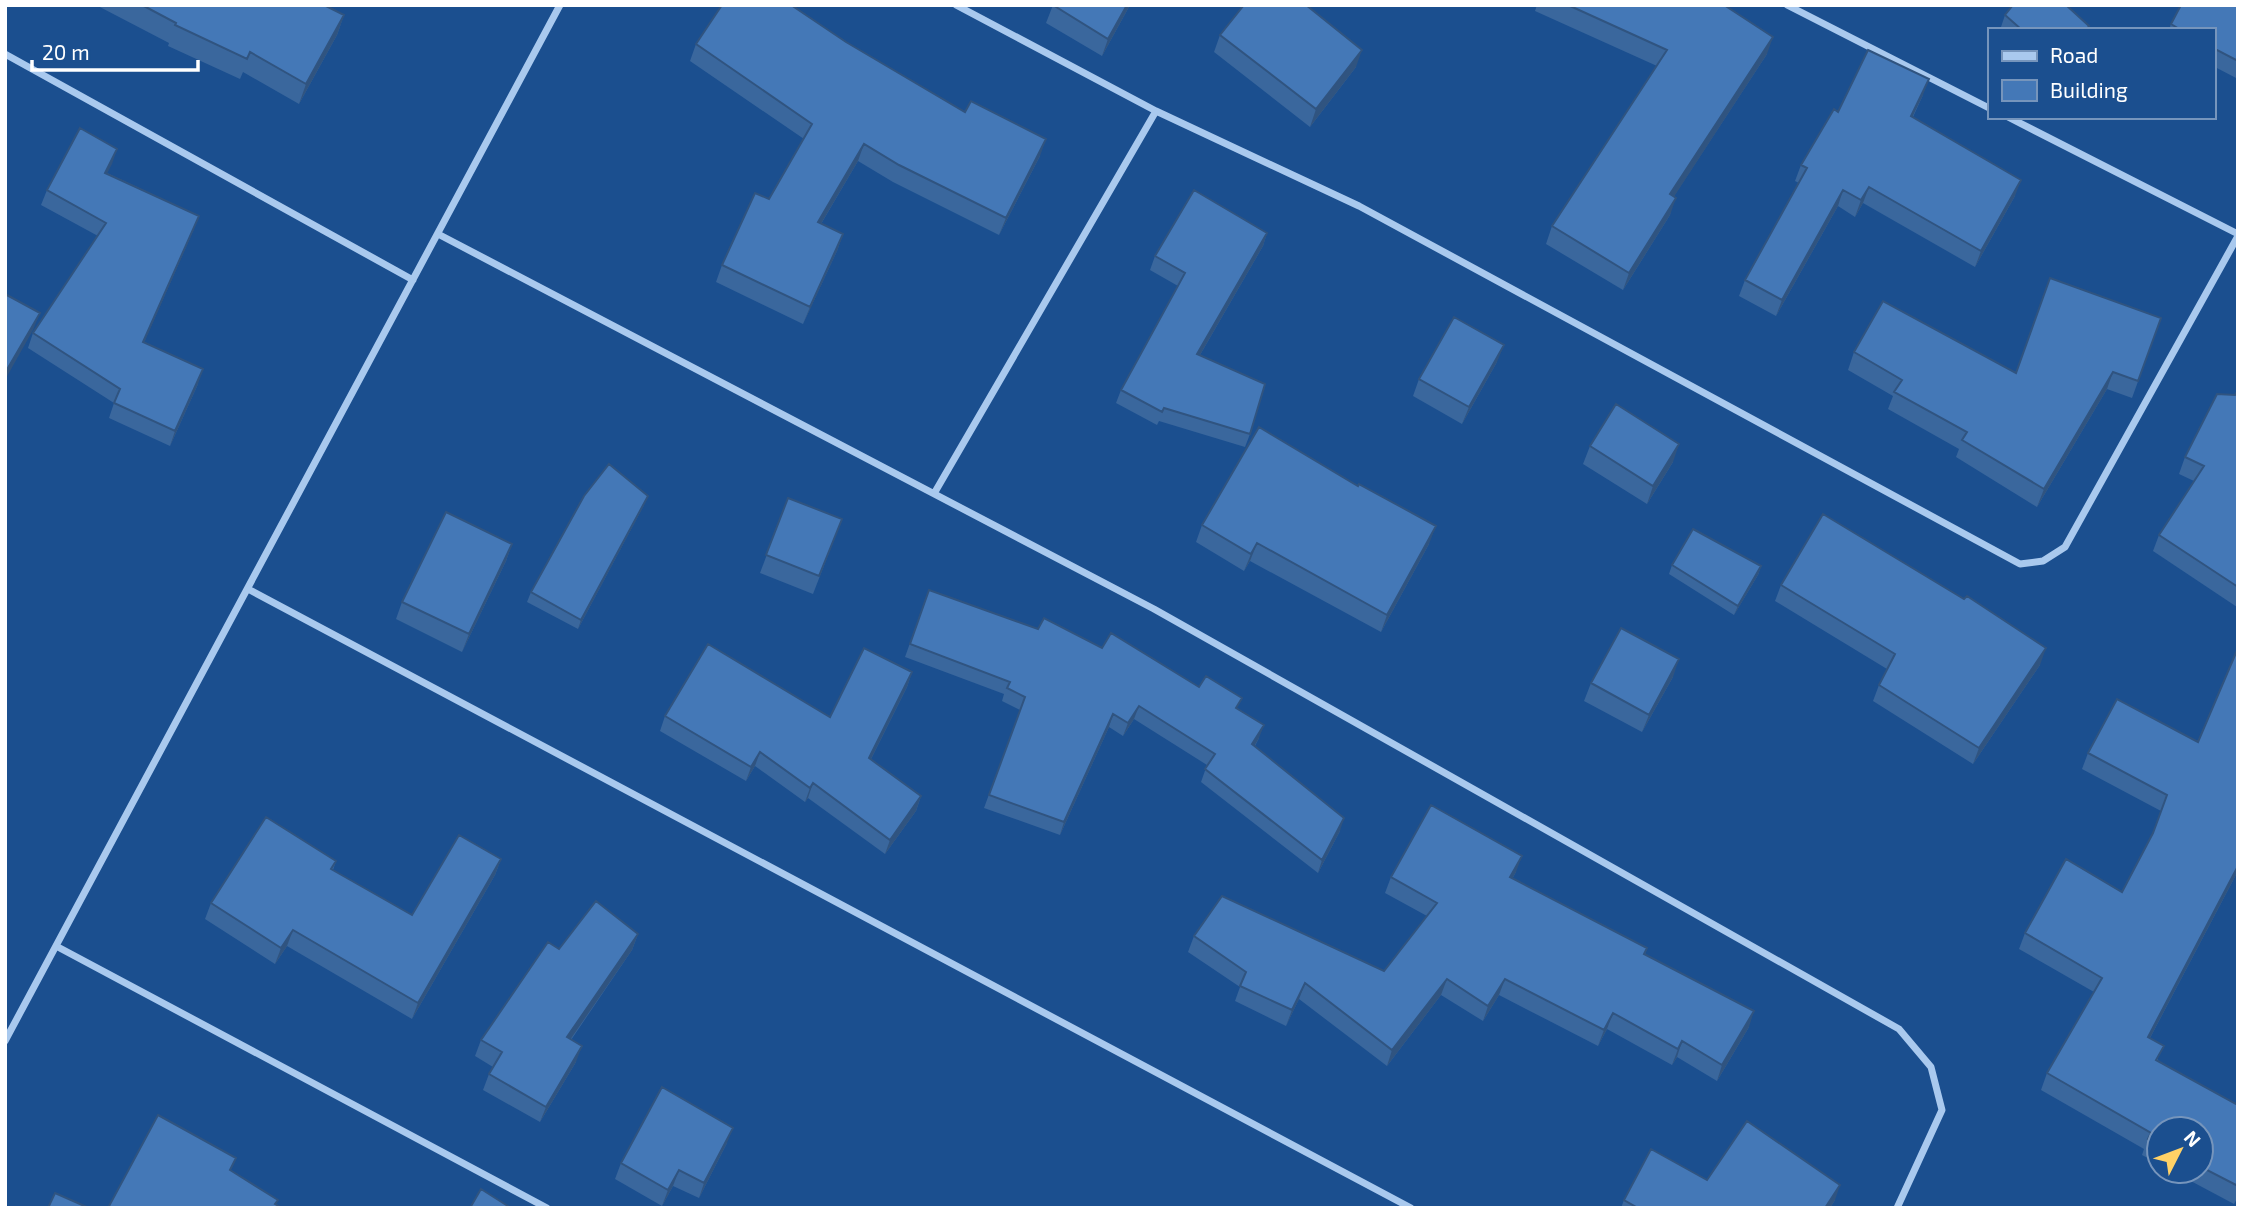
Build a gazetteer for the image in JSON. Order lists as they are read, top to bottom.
{
  "legend": ["Road", "Building"],
  "scale_bar": "20 m",
  "north": "top right"
}
